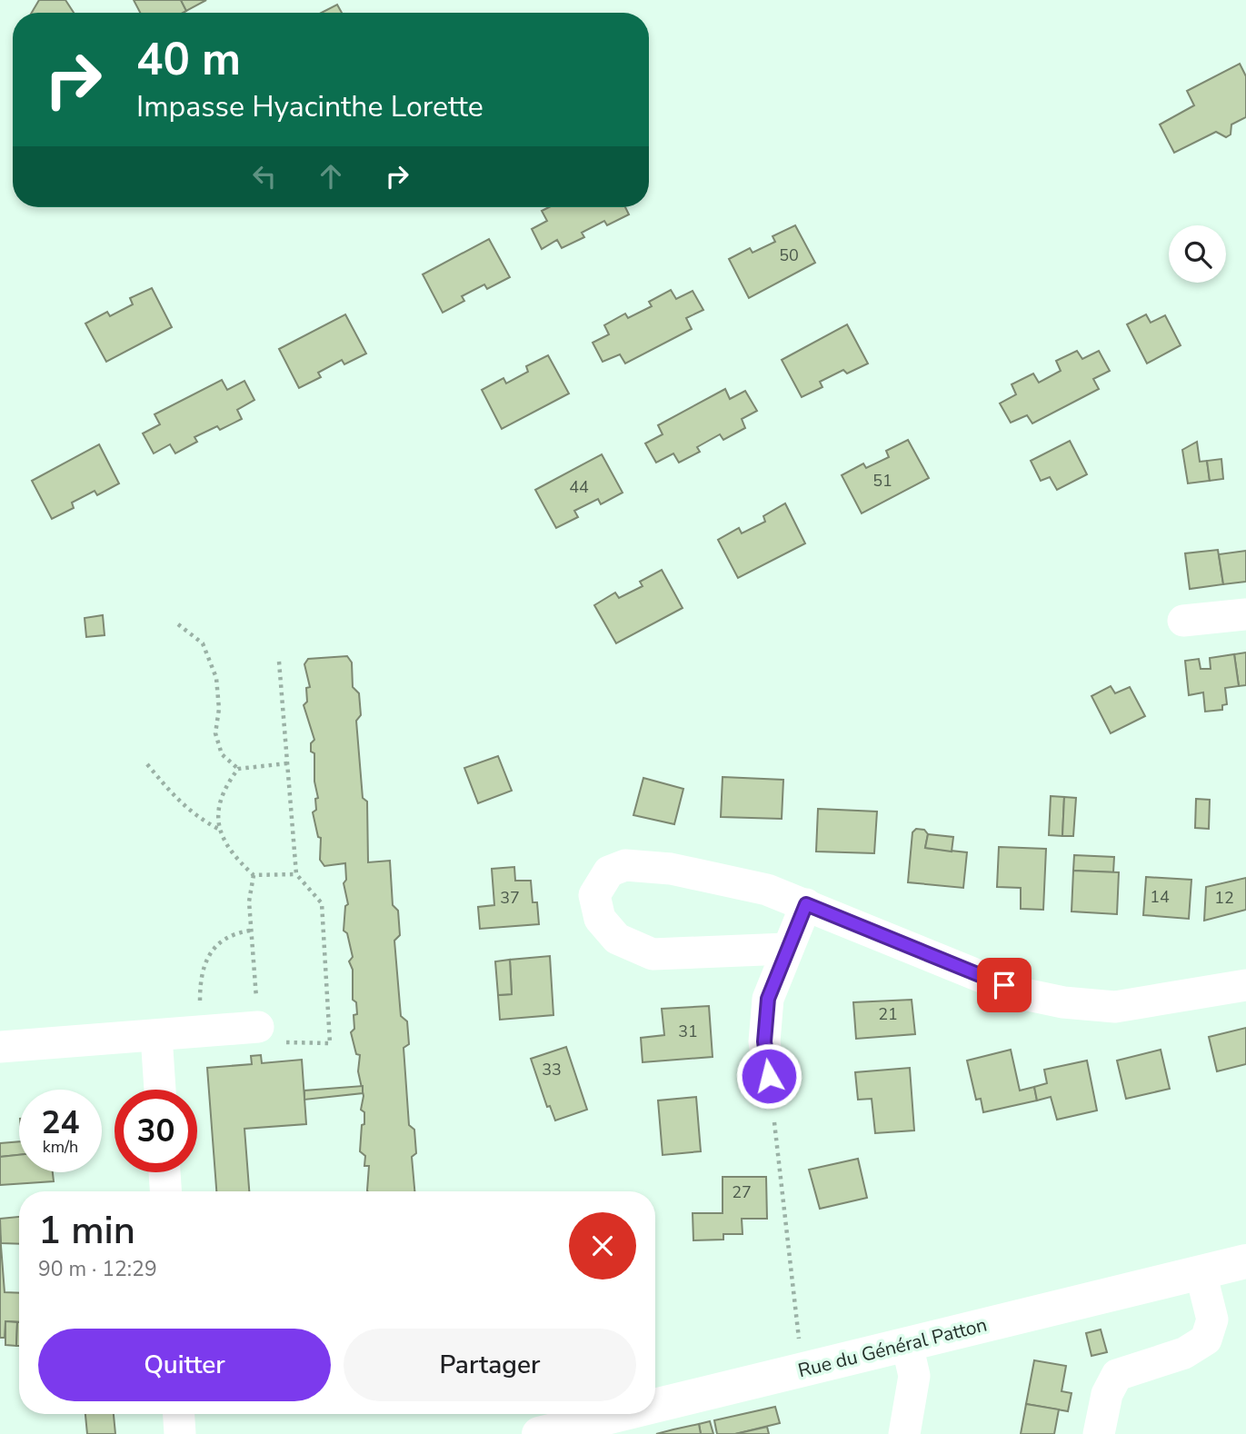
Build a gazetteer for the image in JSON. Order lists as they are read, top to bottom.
{
  "streets": {
    "main road": ["Rue du Général Patton"]
  },
  "house_numbers": [
    "50",
    "51",
    "44",
    "14",
    "37",
    "12",
    "21",
    "31",
    "33",
    "27"
  ],
  "page": {
    "turn": ["40 m", "Impasse Hyacinthe Lorette"],
    "speed": "24 km/h",
    "limit": "30",
    "heading": ["1 min", "90 m · 12:29"],
    "buttons": ["Quitter", "Partager"]
  }
}
